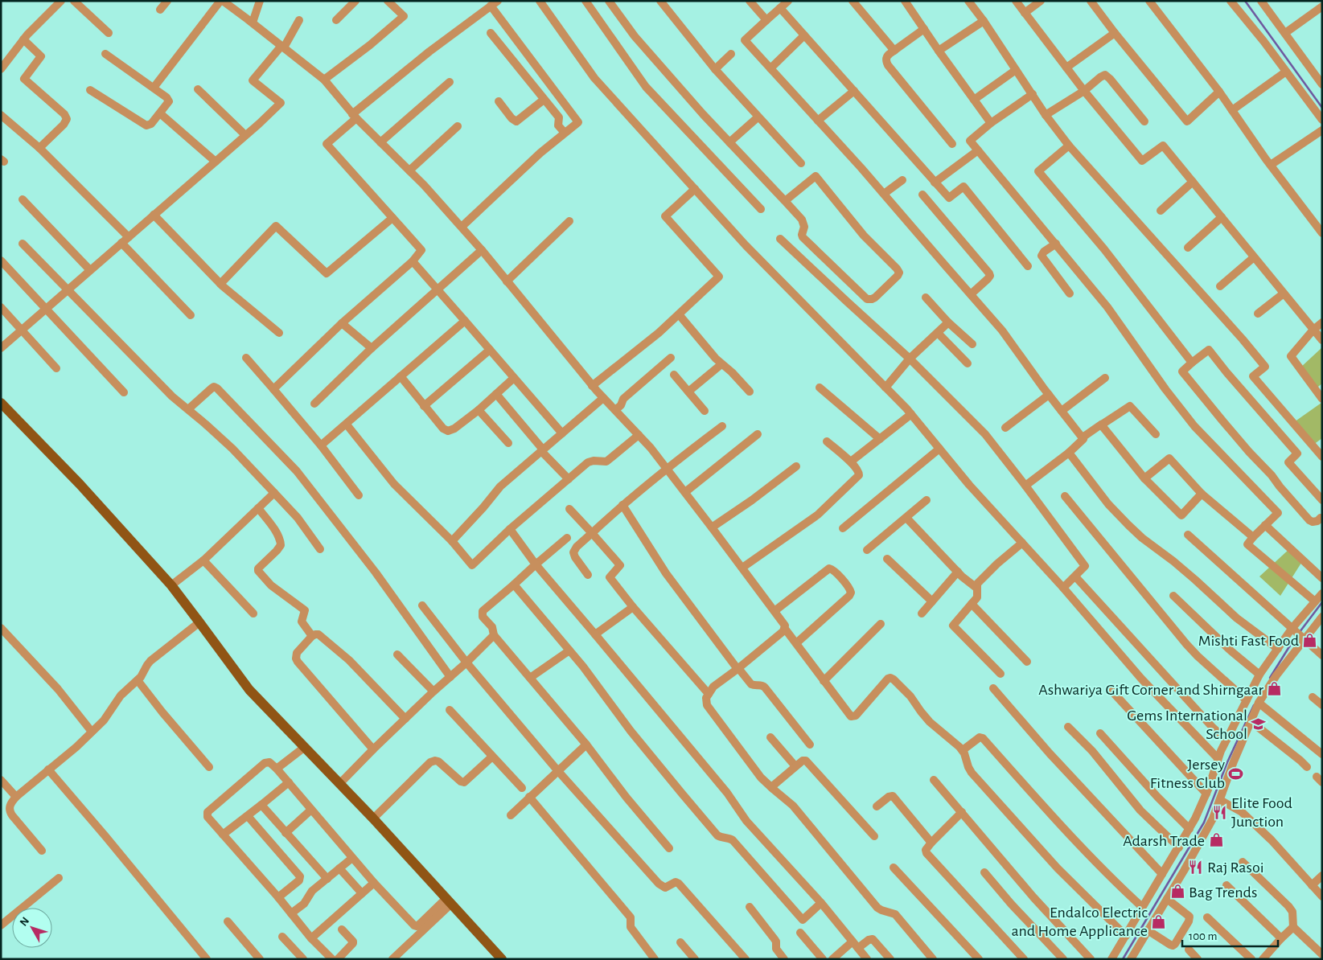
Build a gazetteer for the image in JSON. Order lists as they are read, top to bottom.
{
  "places": {
    "shop": [
      "Mishti Fast Food",
      "Ashwariya Gift Corner and Shirngaar",
      "Adarsh Trade",
      "Bag Trends",
      "Endalco Electric and Home Applicance"
    ],
    "school or university": ["Gems International School"],
    "sports": ["Jersey Fitness Club"],
    "restaurant": ["Elite Food Junction", "Raj Rasoi"]
  },
  "scale_bar": "100 m",
  "north": "top left"
}
